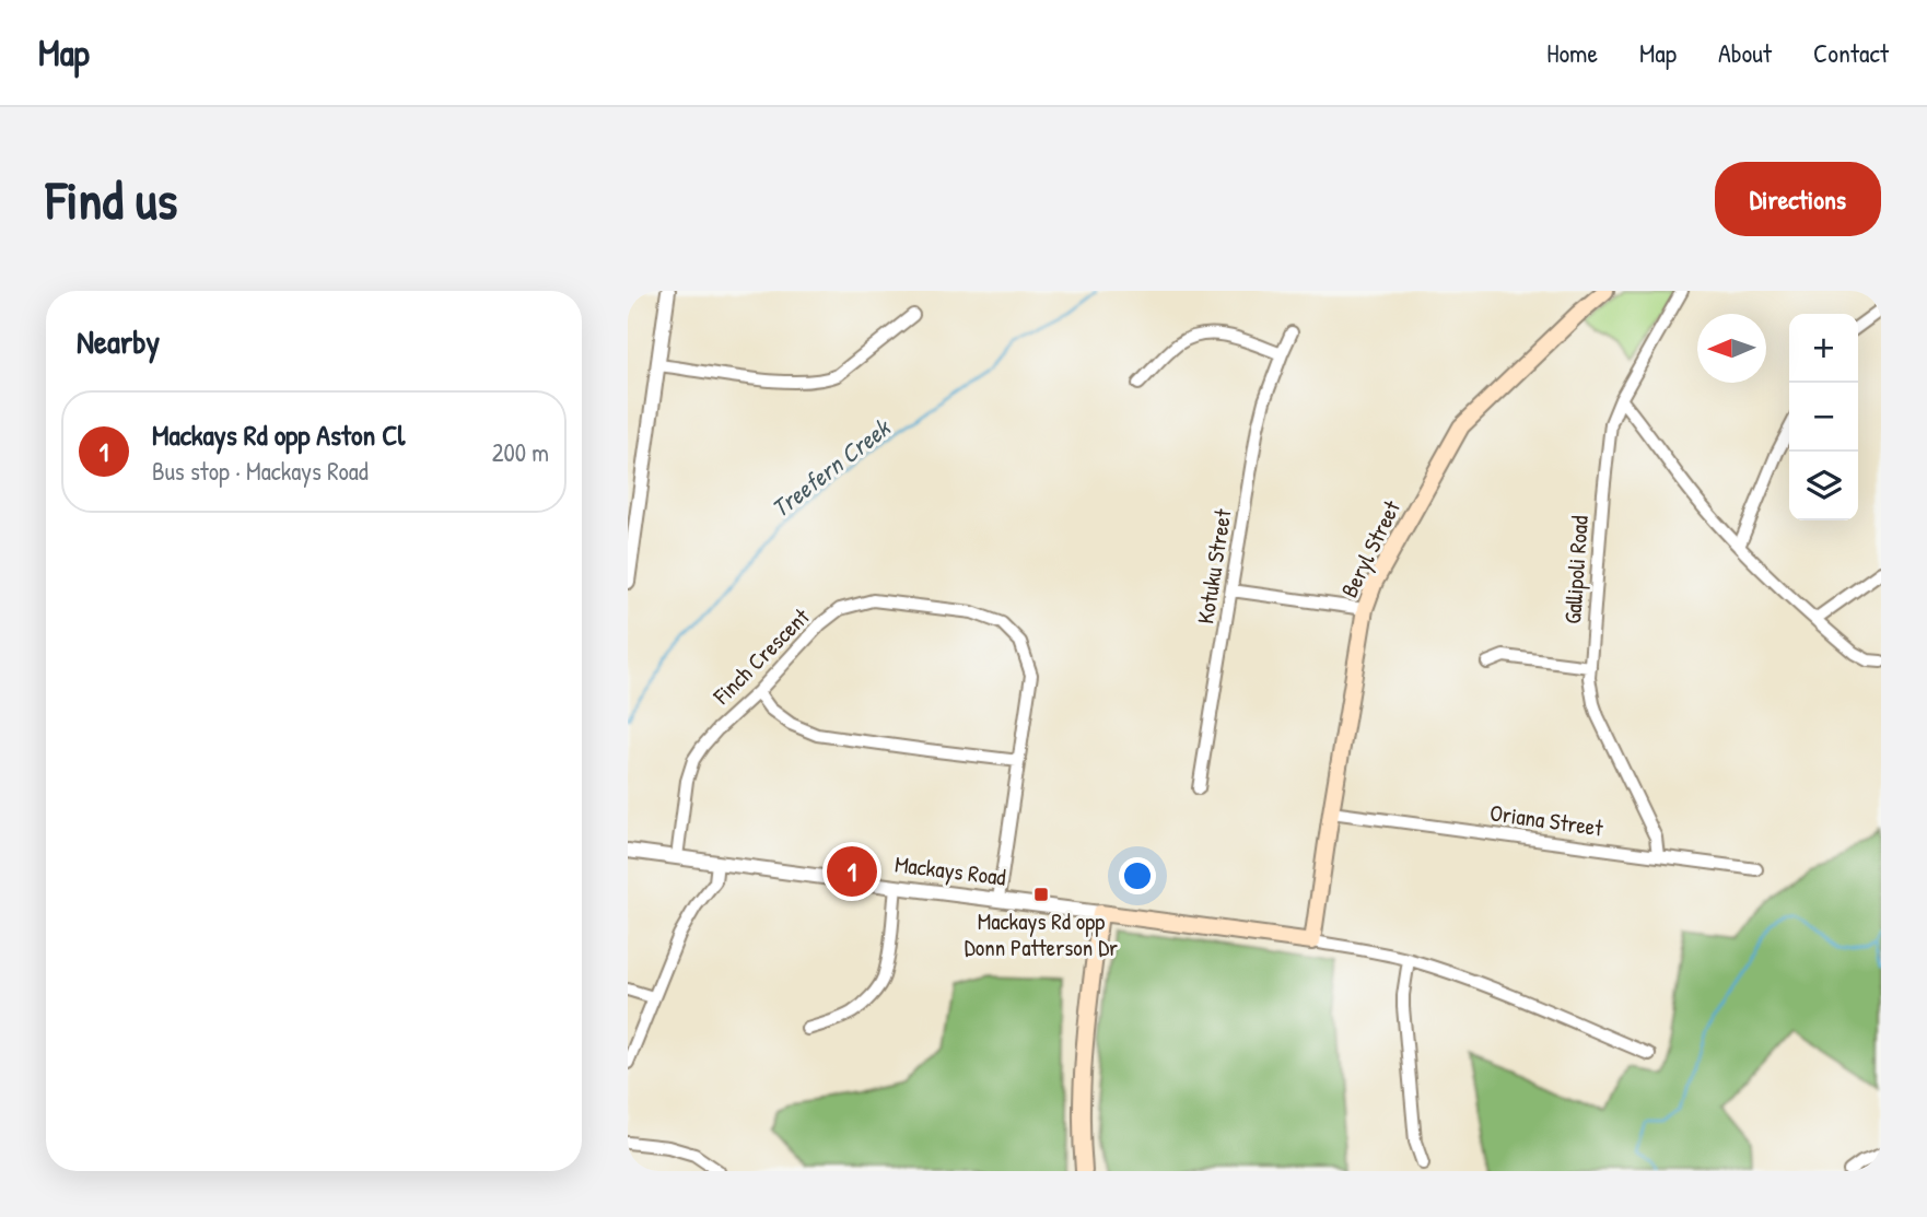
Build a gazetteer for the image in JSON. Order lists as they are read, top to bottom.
{
  "streets": {
    "main road": ["Beryl Street", "Mackays Road"],
    "street": [
      "Kotuku Street",
      "Gallipoli Road",
      "Finch Crescent",
      "Oriana Street"
    ]
  },
  "crossings": [
    ["Beryl Street", "Oriana Street"],
    ["Beryl Street", "Mackays Road"],
    ["Gallipoli Road", "Oriana Street"],
    ["Finch Crescent", "Mackays Road"]
  ],
  "water": ["Treefern Creek"],
  "places": {
    "transit": ["Mackays Rd opp Donn Patterson Dr"]
  },
  "north": "left",
  "page": {
    "header": "Map",
    "nav": [
      "Home",
      "Map",
      "About",
      "Contact"
    ],
    "buttons": "Directions",
    "title": "Find us",
    "heading": "Nearby",
    "map_buttons": ["+", "−"],
    "list": [
      {
        "mark": "1",
        "name": "Mackays Rd opp Aston Cl",
        "note": "Bus stop · Mackays Road",
        "value": "200 m"
      }
    ],
    "pins": "1"
  }
}
